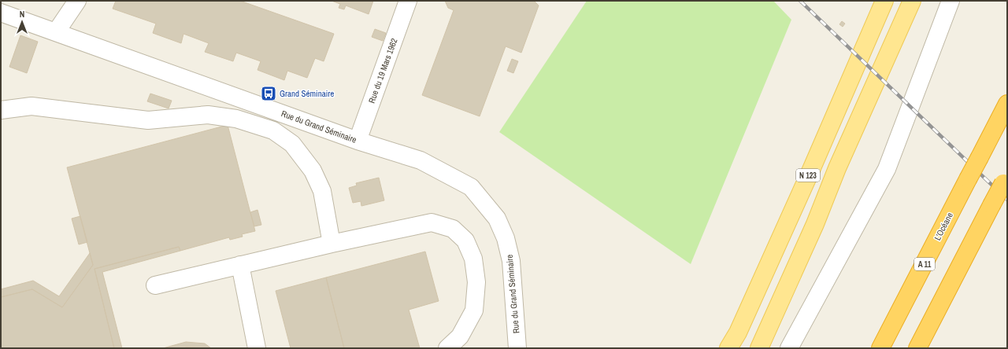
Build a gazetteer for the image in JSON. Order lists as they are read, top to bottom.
{
  "streets": {
    "highway": ["L’Océane", "A 11"],
    "main road": ["N 123"],
    "street": ["Rue du 19 Mars 1962", "Rue du Grand Séminaire"]
  },
  "crossings": [
    ["Rue du 19 Mars 1962", "Rue du Grand Séminaire"]
  ],
  "places": {
    "bus stop": ["Grand Séminaire"]
  },
  "north": "top"
}
